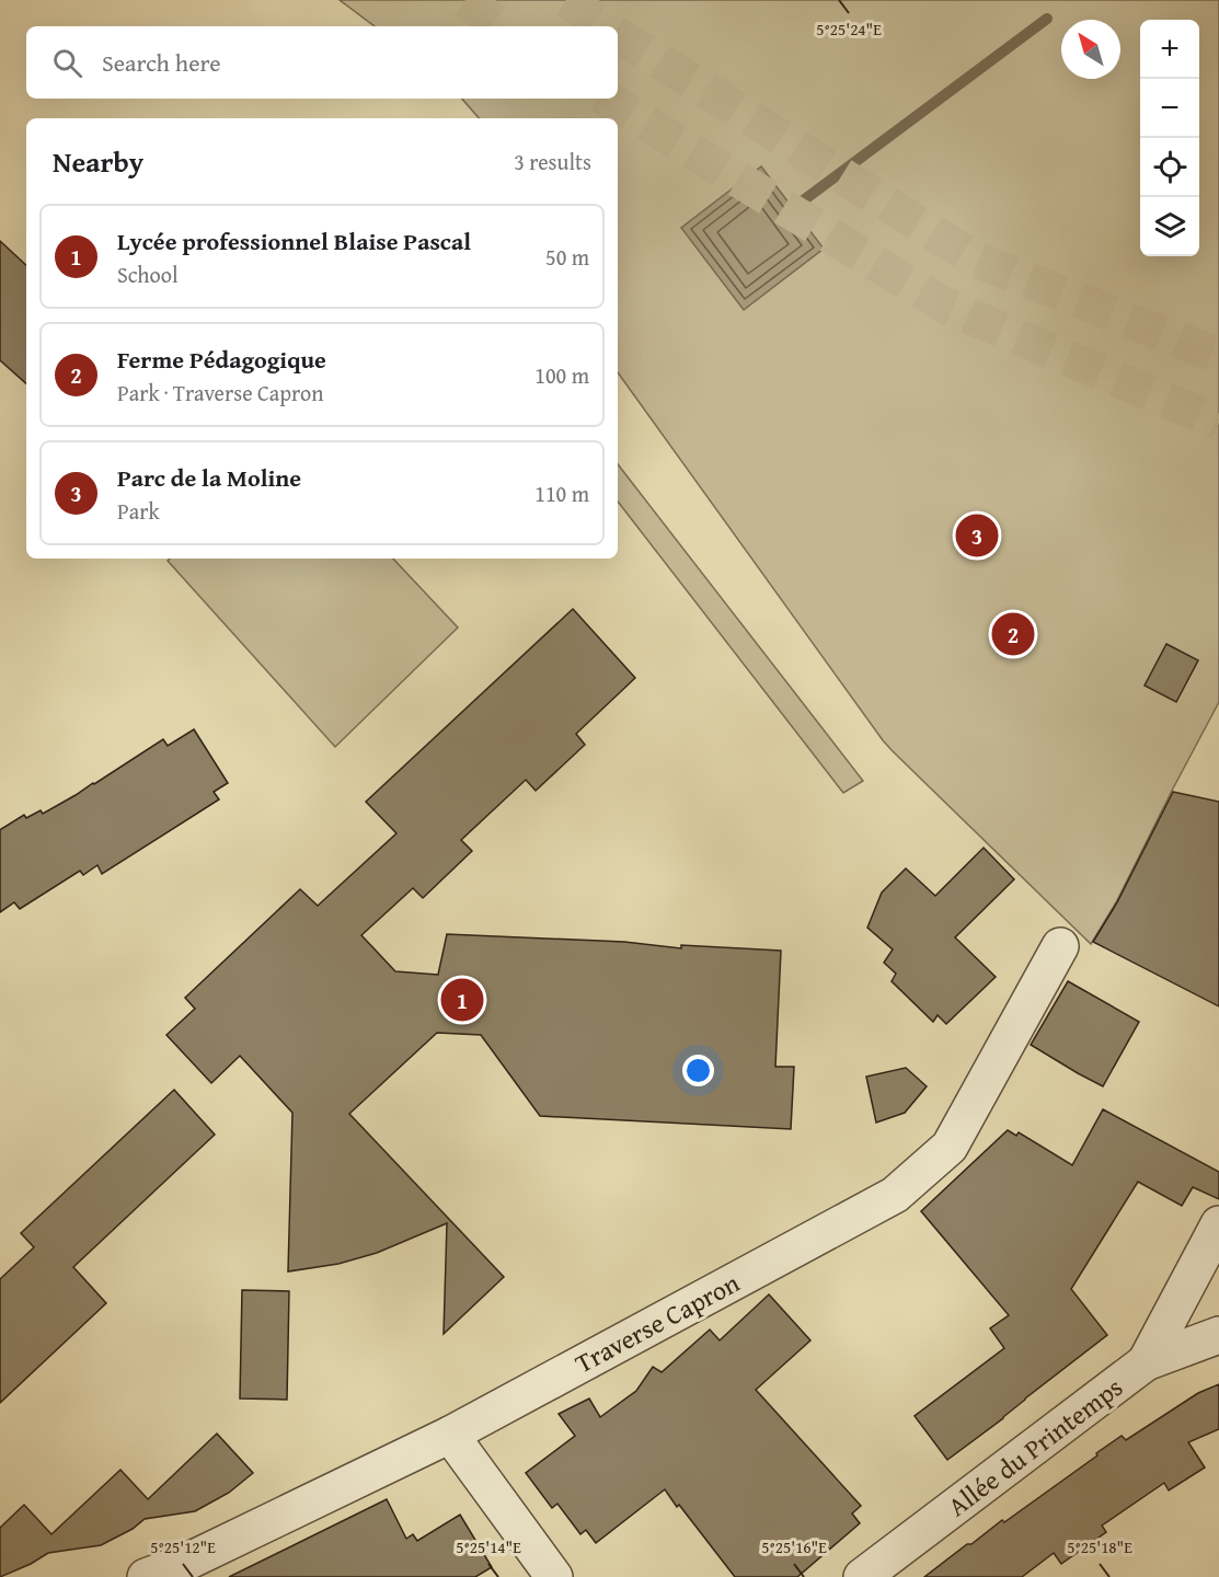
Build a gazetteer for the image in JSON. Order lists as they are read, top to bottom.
{
  "streets": {
    "street": ["Traverse Capron", "Allée du Printemps"]
  },
  "north": "top left",
  "page": {
    "map_buttons": ["+", "−"],
    "search": "Search here",
    "heading": ["Nearby", "3 results"],
    "list": [
      {
        "mark": "1",
        "name": "Lycée professionnel Blaise Pascal",
        "note": "School",
        "value": "50 m"
      },
      {
        "mark": "2",
        "name": "Ferme Pédagogique",
        "note": "Park · Traverse Capron",
        "value": "100 m"
      },
      {
        "mark": "3",
        "name": "Parc de la Moline",
        "note": "Park",
        "value": "110 m"
      }
    ],
    "pins": ["3", "2", "1"]
  },
  "coordinates": [
    "5°25'24\"E",
    "5°25'12\"E",
    "5°25'14\"E",
    "5°25'16\"E",
    "5°25'18\"E"
  ]
}
